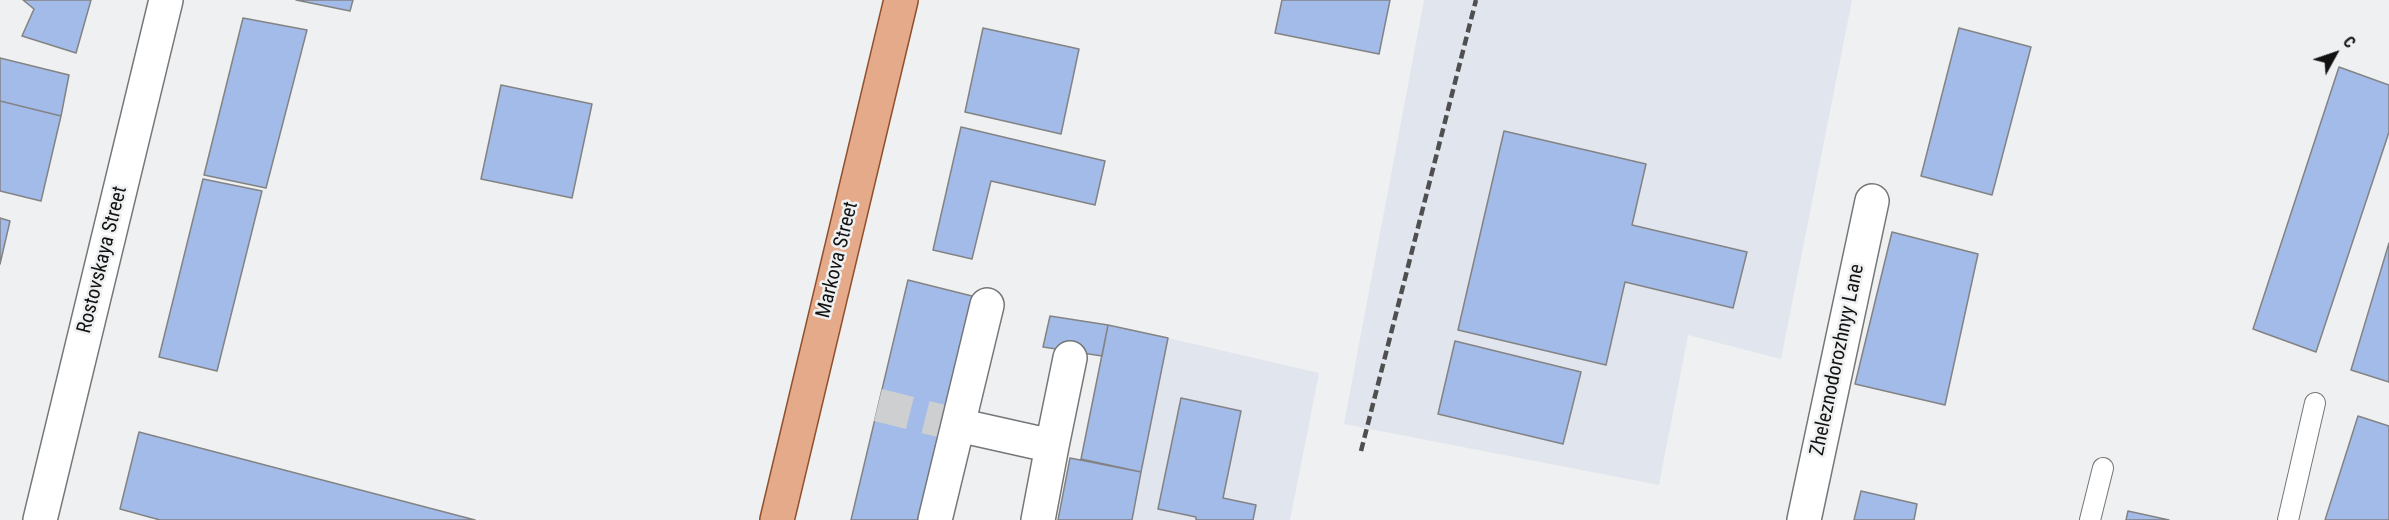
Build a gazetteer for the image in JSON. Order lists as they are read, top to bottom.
{
  "streets": {
    "main road": ["Markova Street"],
    "street": ["Rostovskaya Street", "Zheleznodorozhnyy Lane"]
  },
  "north": "top right"
}
